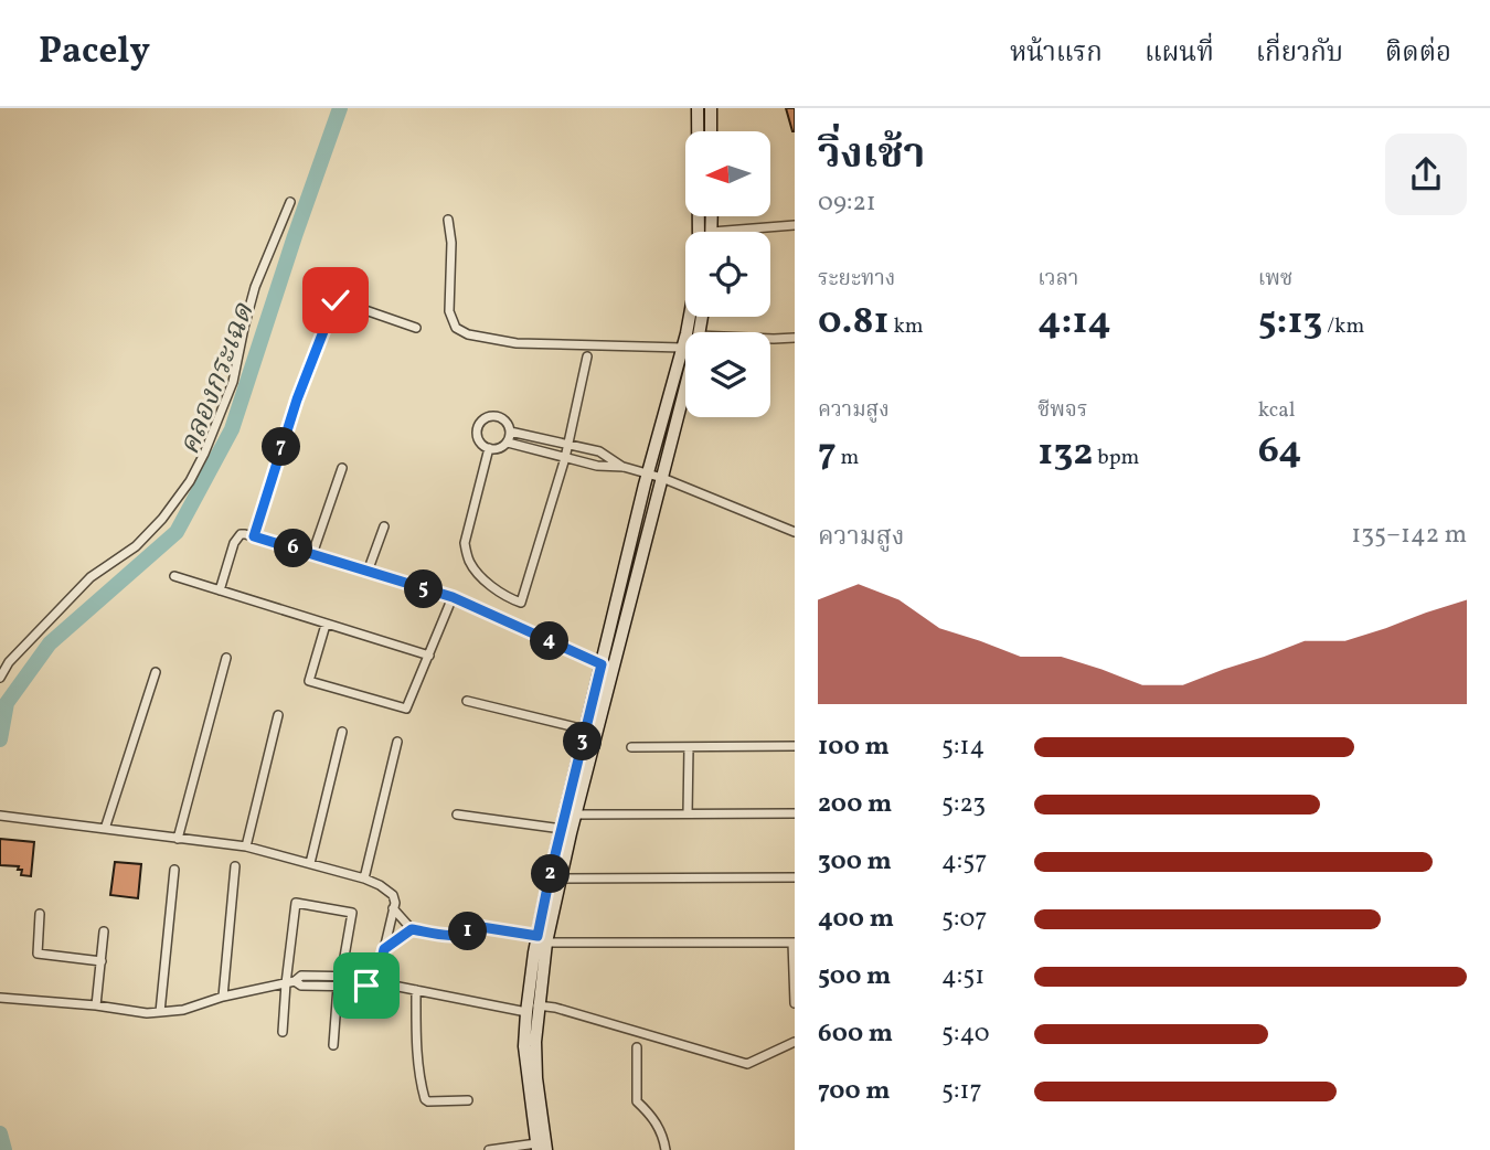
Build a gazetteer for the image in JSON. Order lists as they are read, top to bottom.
{
  "water": ["คลองกระเฉด"],
  "north": "left",
  "page": {
    "header": "Pacely",
    "nav": [
      "หน้าแรก",
      "แผนที่",
      "เกี่ยวกับ",
      "ติดต่อ"
    ],
    "heading": ["วิ่งเช้า", "09:21"],
    "stats": [
      ["ระยะทาง", "0.81 km"],
      ["เวลา", "4:14"],
      ["เพซ", "5:13 /km"],
      ["ความสูง", "7 m"],
      ["ชีพจร", "132 bpm"],
      ["kcal", "64"]
    ],
    "pins": [
      "7",
      "6",
      "5",
      "4",
      "3",
      "2",
      "1"
    ],
    "chart": ["ความสูง", "135–142 m"],
    "list": [
      {
        "name": "100 m",
        "note": "5:14"
      },
      {
        "name": "200 m",
        "note": "5:23"
      },
      {
        "name": "300 m",
        "note": "4:57"
      },
      {
        "name": "400 m",
        "note": "5:07"
      },
      {
        "name": "500 m",
        "note": "4:51"
      },
      {
        "name": "600 m",
        "note": "5:40"
      },
      {
        "name": "700 m",
        "note": "5:17"
      }
    ]
  }
}
